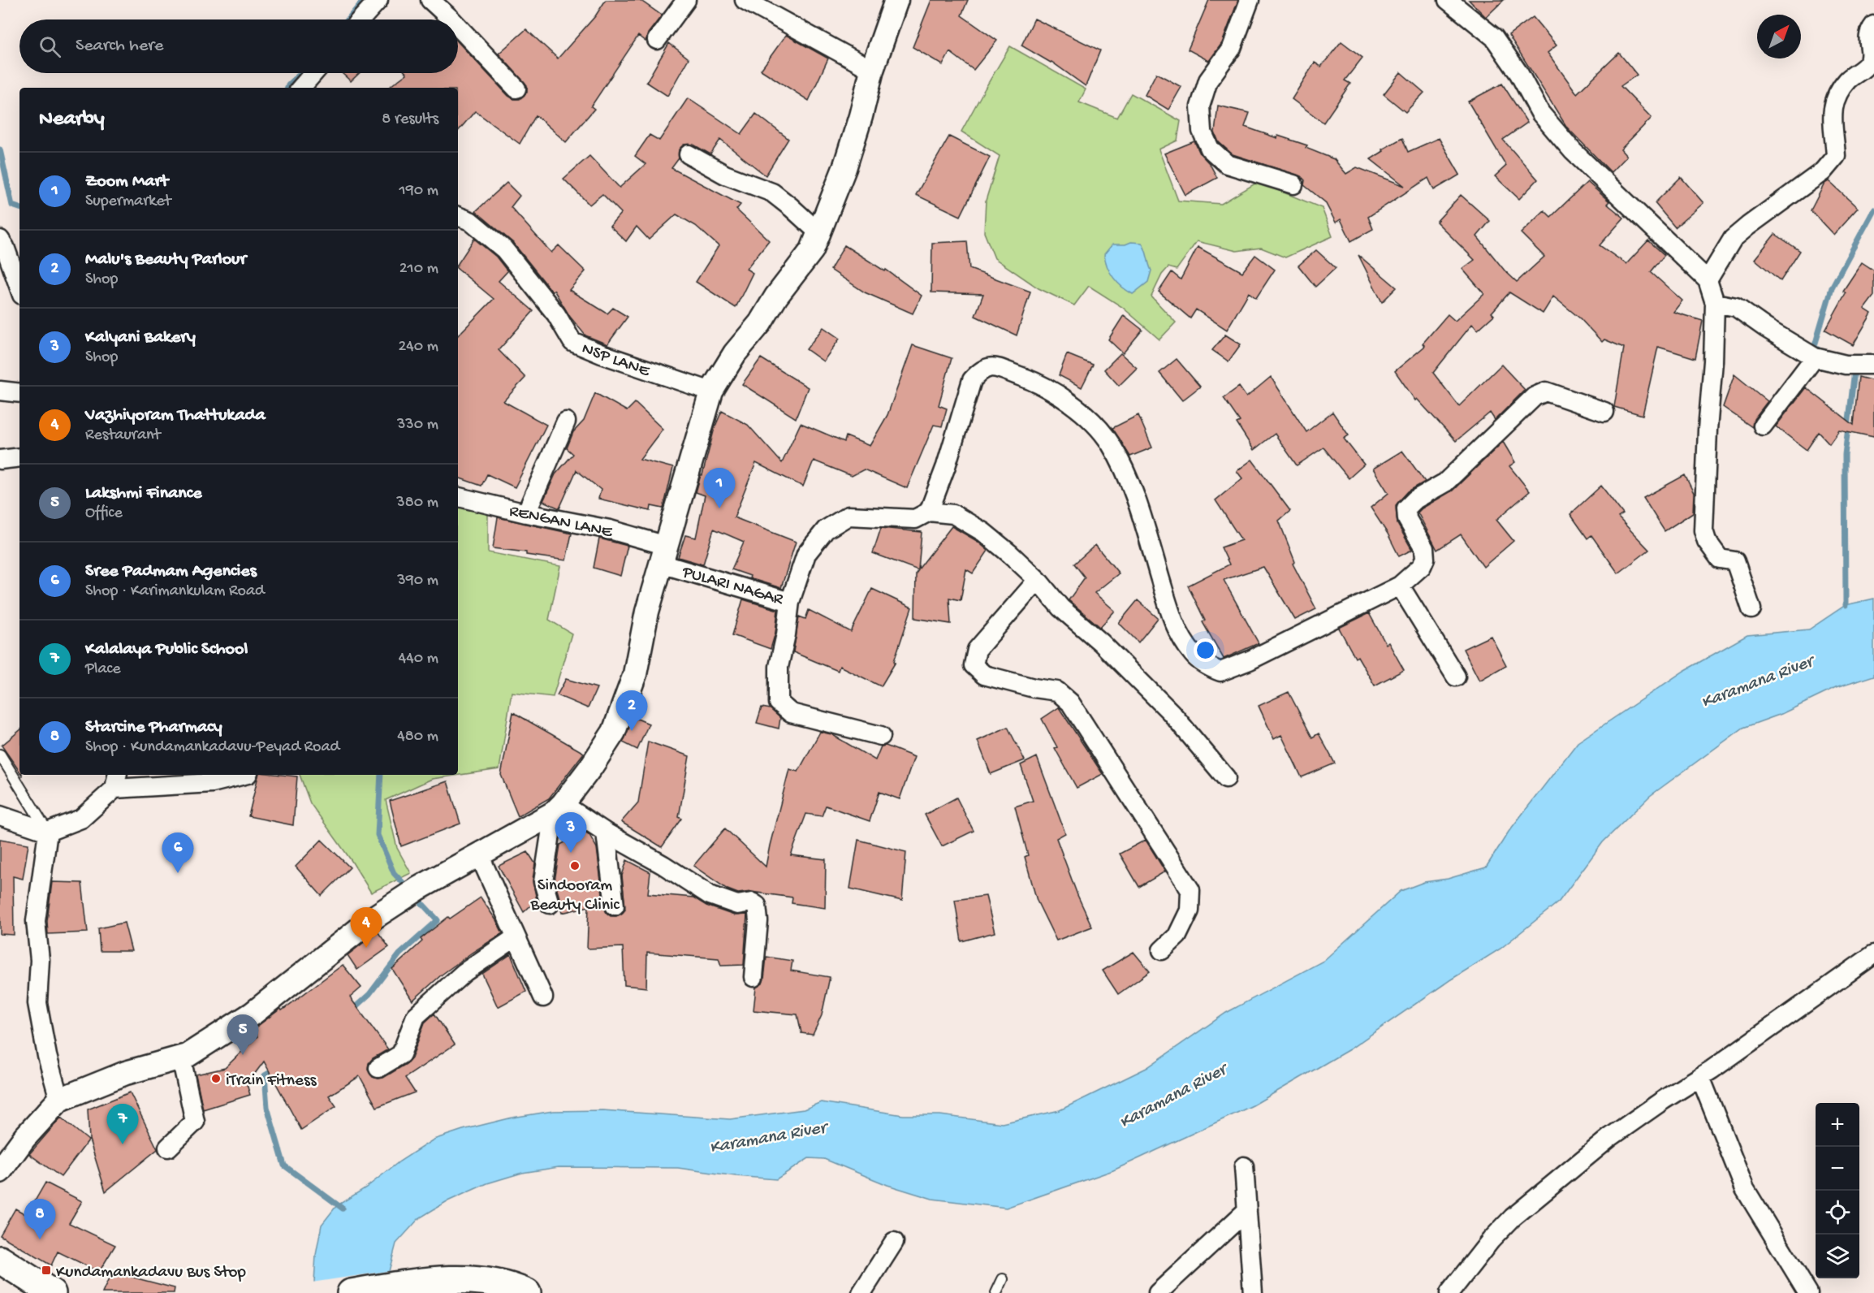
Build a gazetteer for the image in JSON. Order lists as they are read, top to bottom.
{
  "streets": {
    "street": ["NSP LANE", "RENGAN LANE", "PULARI NAGAR"]
  },
  "crossings": [
    ["RENGAN LANE", "PULARI NAGAR"]
  ],
  "water": ["Karamana River"],
  "places": {
    "other": ["Sindooram Beauty Clinic", "iTrain Fitness"],
    "transit": ["Kundamankadavu Bus Stop"]
  },
  "north": "top right",
  "page": {
    "search": "Search here",
    "heading": ["Nearby", "8 results"],
    "list": [
      {
        "mark": "1",
        "name": "Zoom Mart",
        "note": "Supermarket",
        "value": "190 m"
      },
      {
        "mark": "2",
        "name": "Malu's Beauty Parlour",
        "note": "Shop",
        "value": "210 m"
      },
      {
        "mark": "3",
        "name": "Kalyani Bakery",
        "note": "Shop",
        "value": "240 m"
      },
      {
        "mark": "4",
        "name": "Vazhiyoram Thattukada",
        "note": "Restaurant",
        "value": "330 m"
      },
      {
        "mark": "5",
        "name": "Lakshmi Finance",
        "note": "Office",
        "value": "380 m"
      },
      {
        "mark": "6",
        "name": "Sree Padmam Agencies",
        "note": "Shop · Karimankulam Road",
        "value": "390 m"
      },
      {
        "mark": "7",
        "name": "Kalalaya Public School",
        "note": "Place",
        "value": "440 m"
      },
      {
        "mark": "8",
        "name": "Starcine Pharmacy",
        "note": "Shop · Kundamankadavu-Peyad Road",
        "value": "480 m"
      }
    ],
    "pins": [
      "1",
      "2",
      "3",
      "6",
      "4",
      "5",
      "7",
      "8"
    ],
    "map_buttons": ["+", "−"]
  }
}
